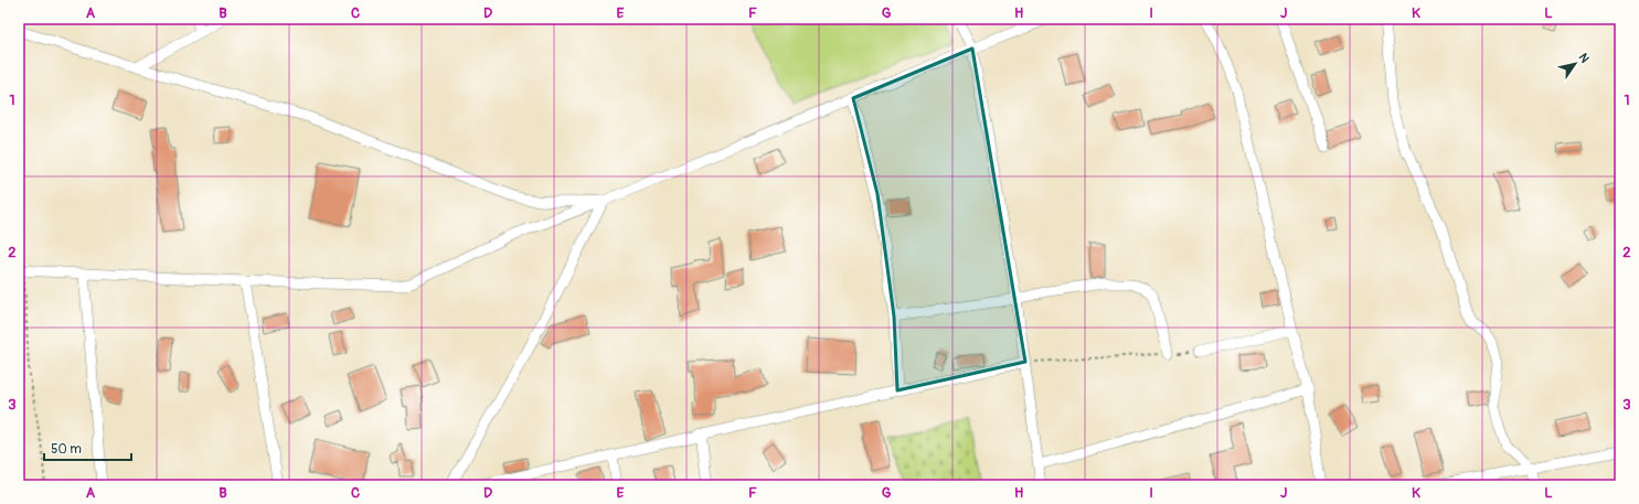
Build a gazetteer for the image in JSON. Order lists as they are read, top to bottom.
{
  "scale_bar": "50 m",
  "north": "top right",
  "grid": {
    "columns": [
      "A",
      "B",
      "C",
      "D",
      "E",
      "F",
      "G",
      "H",
      "I",
      "J",
      "K",
      "L"
    ],
    "rows": ["1", "2", "3"]
  }
}
